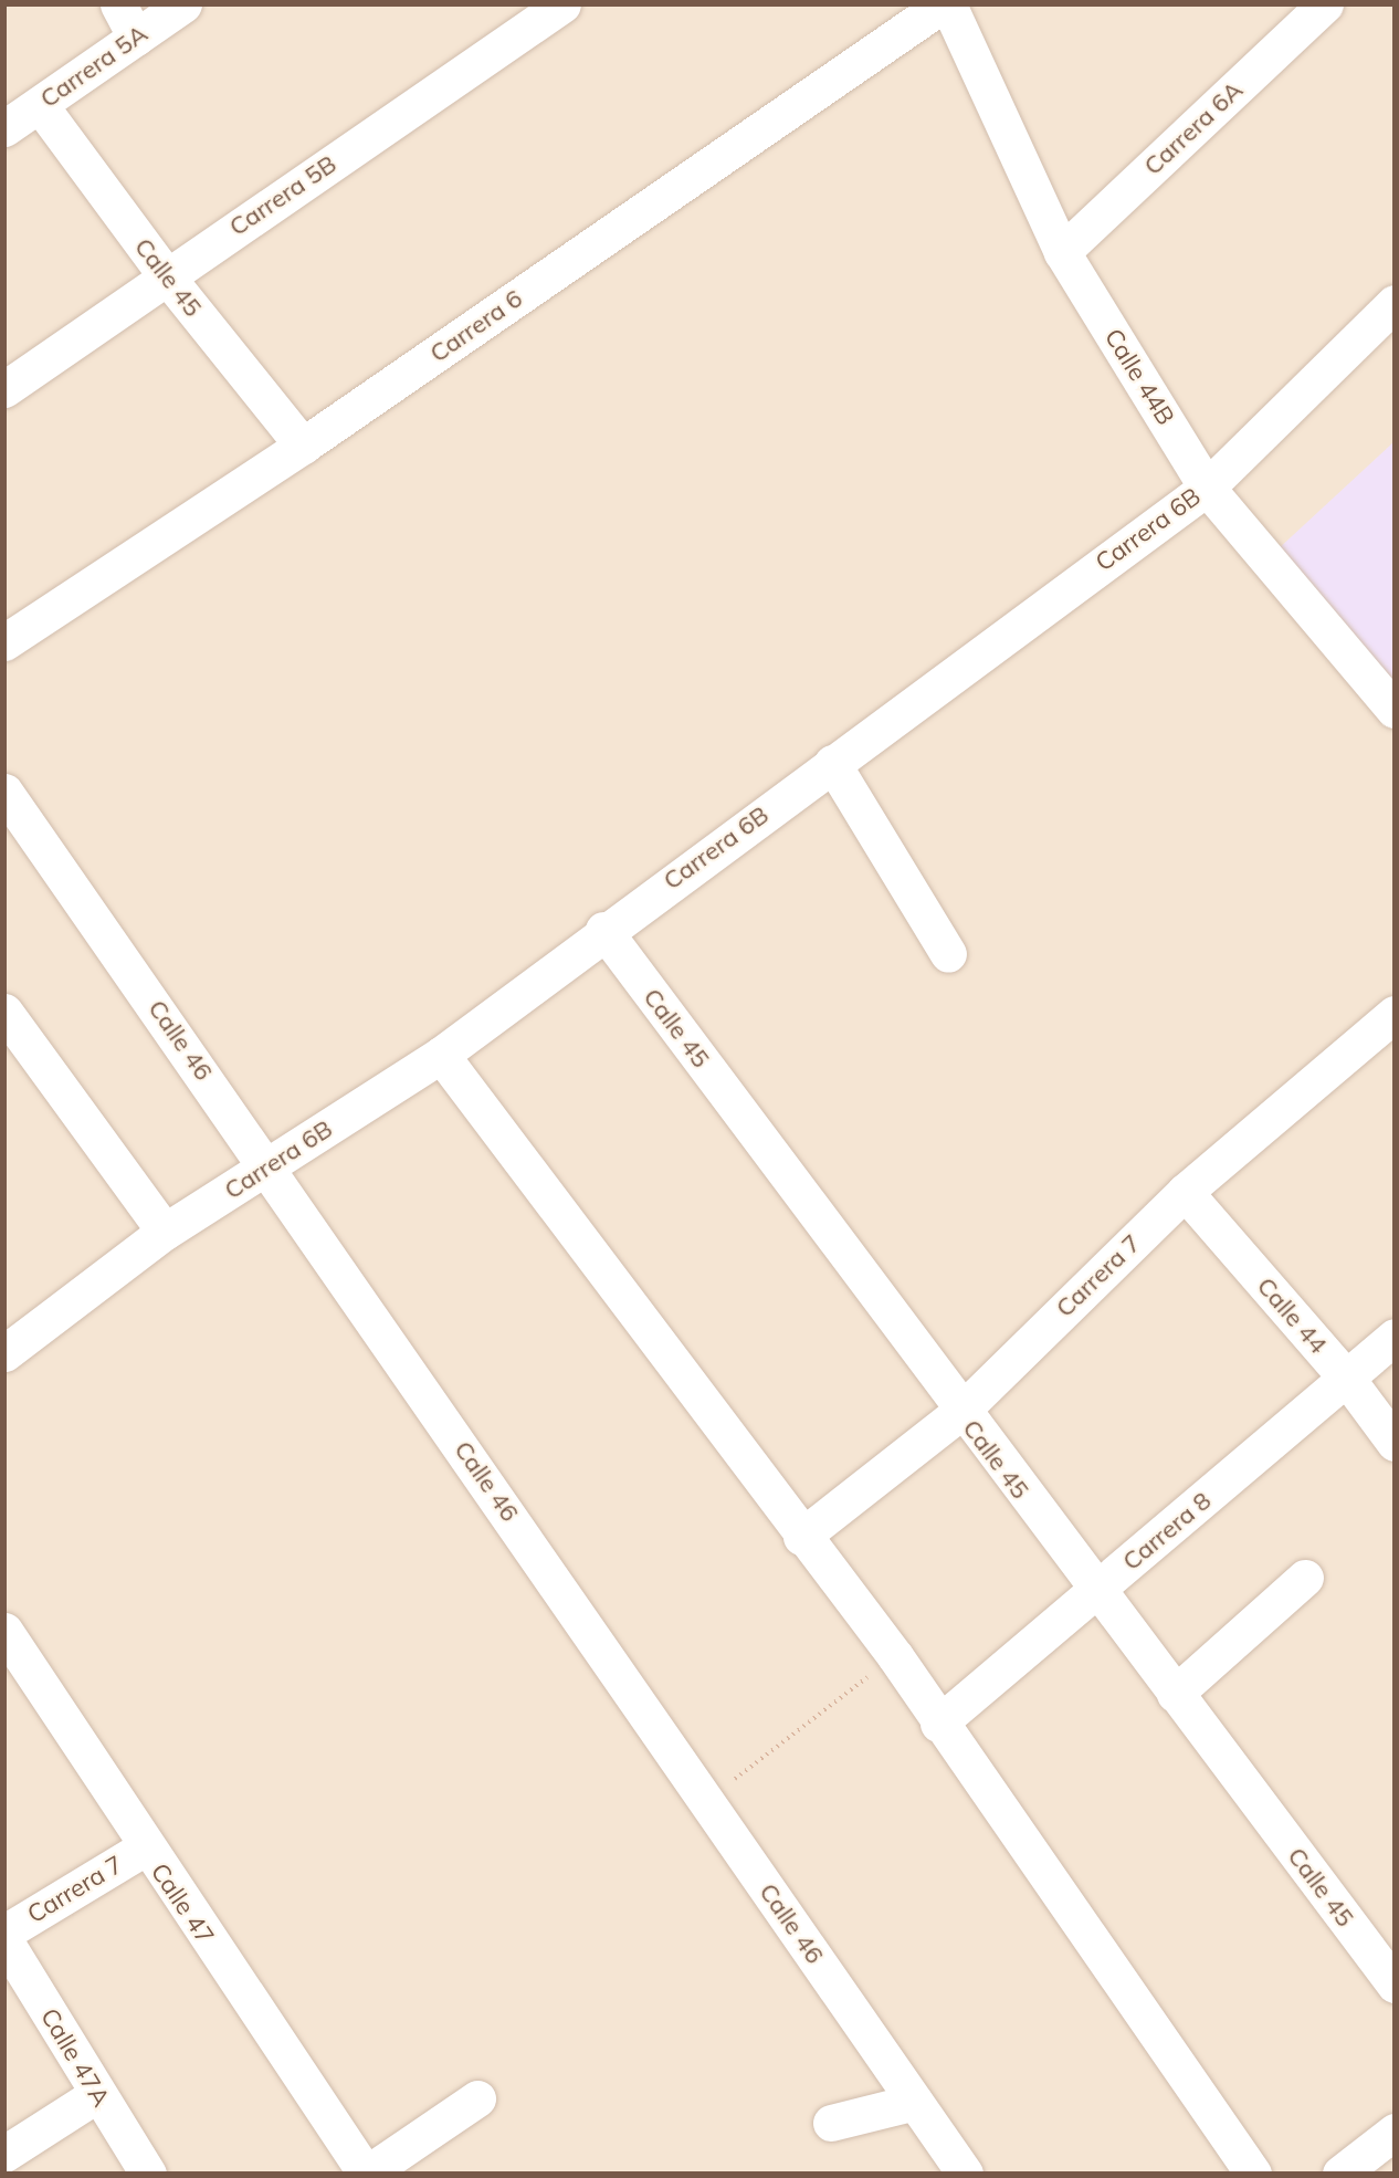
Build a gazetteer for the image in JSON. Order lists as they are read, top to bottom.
{
  "streets": {
    "street": [
      "Carrera 5A",
      "Carrera 6A",
      "Carrera 5B",
      "Calle 45",
      "Carrera 6",
      "Calle 44B",
      "Carrera 6B",
      "Calle 46",
      "Carrera 7",
      "Calle 44",
      "Carrera 8",
      "Calle 47",
      "Calle 47A"
    ]
  },
  "crossings": [
    ["Carrera 5A", "Calle 45"],
    ["Carrera 6A", "Calle 44B"],
    ["Carrera 5B", "Calle 45"],
    ["Calle 45", "Carrera 6"],
    ["Calle 45", "Carrera 6B"],
    ["Calle 45", "Carrera 7"],
    ["Calle 45", "Carrera 8"],
    ["Calle 44B", "Carrera 6B"],
    ["Carrera 6B", "Calle 46"],
    ["Carrera 7", "Calle 44"],
    ["Carrera 7", "Calle 47"],
    ["Calle 44", "Carrera 8"]
  ]
}
